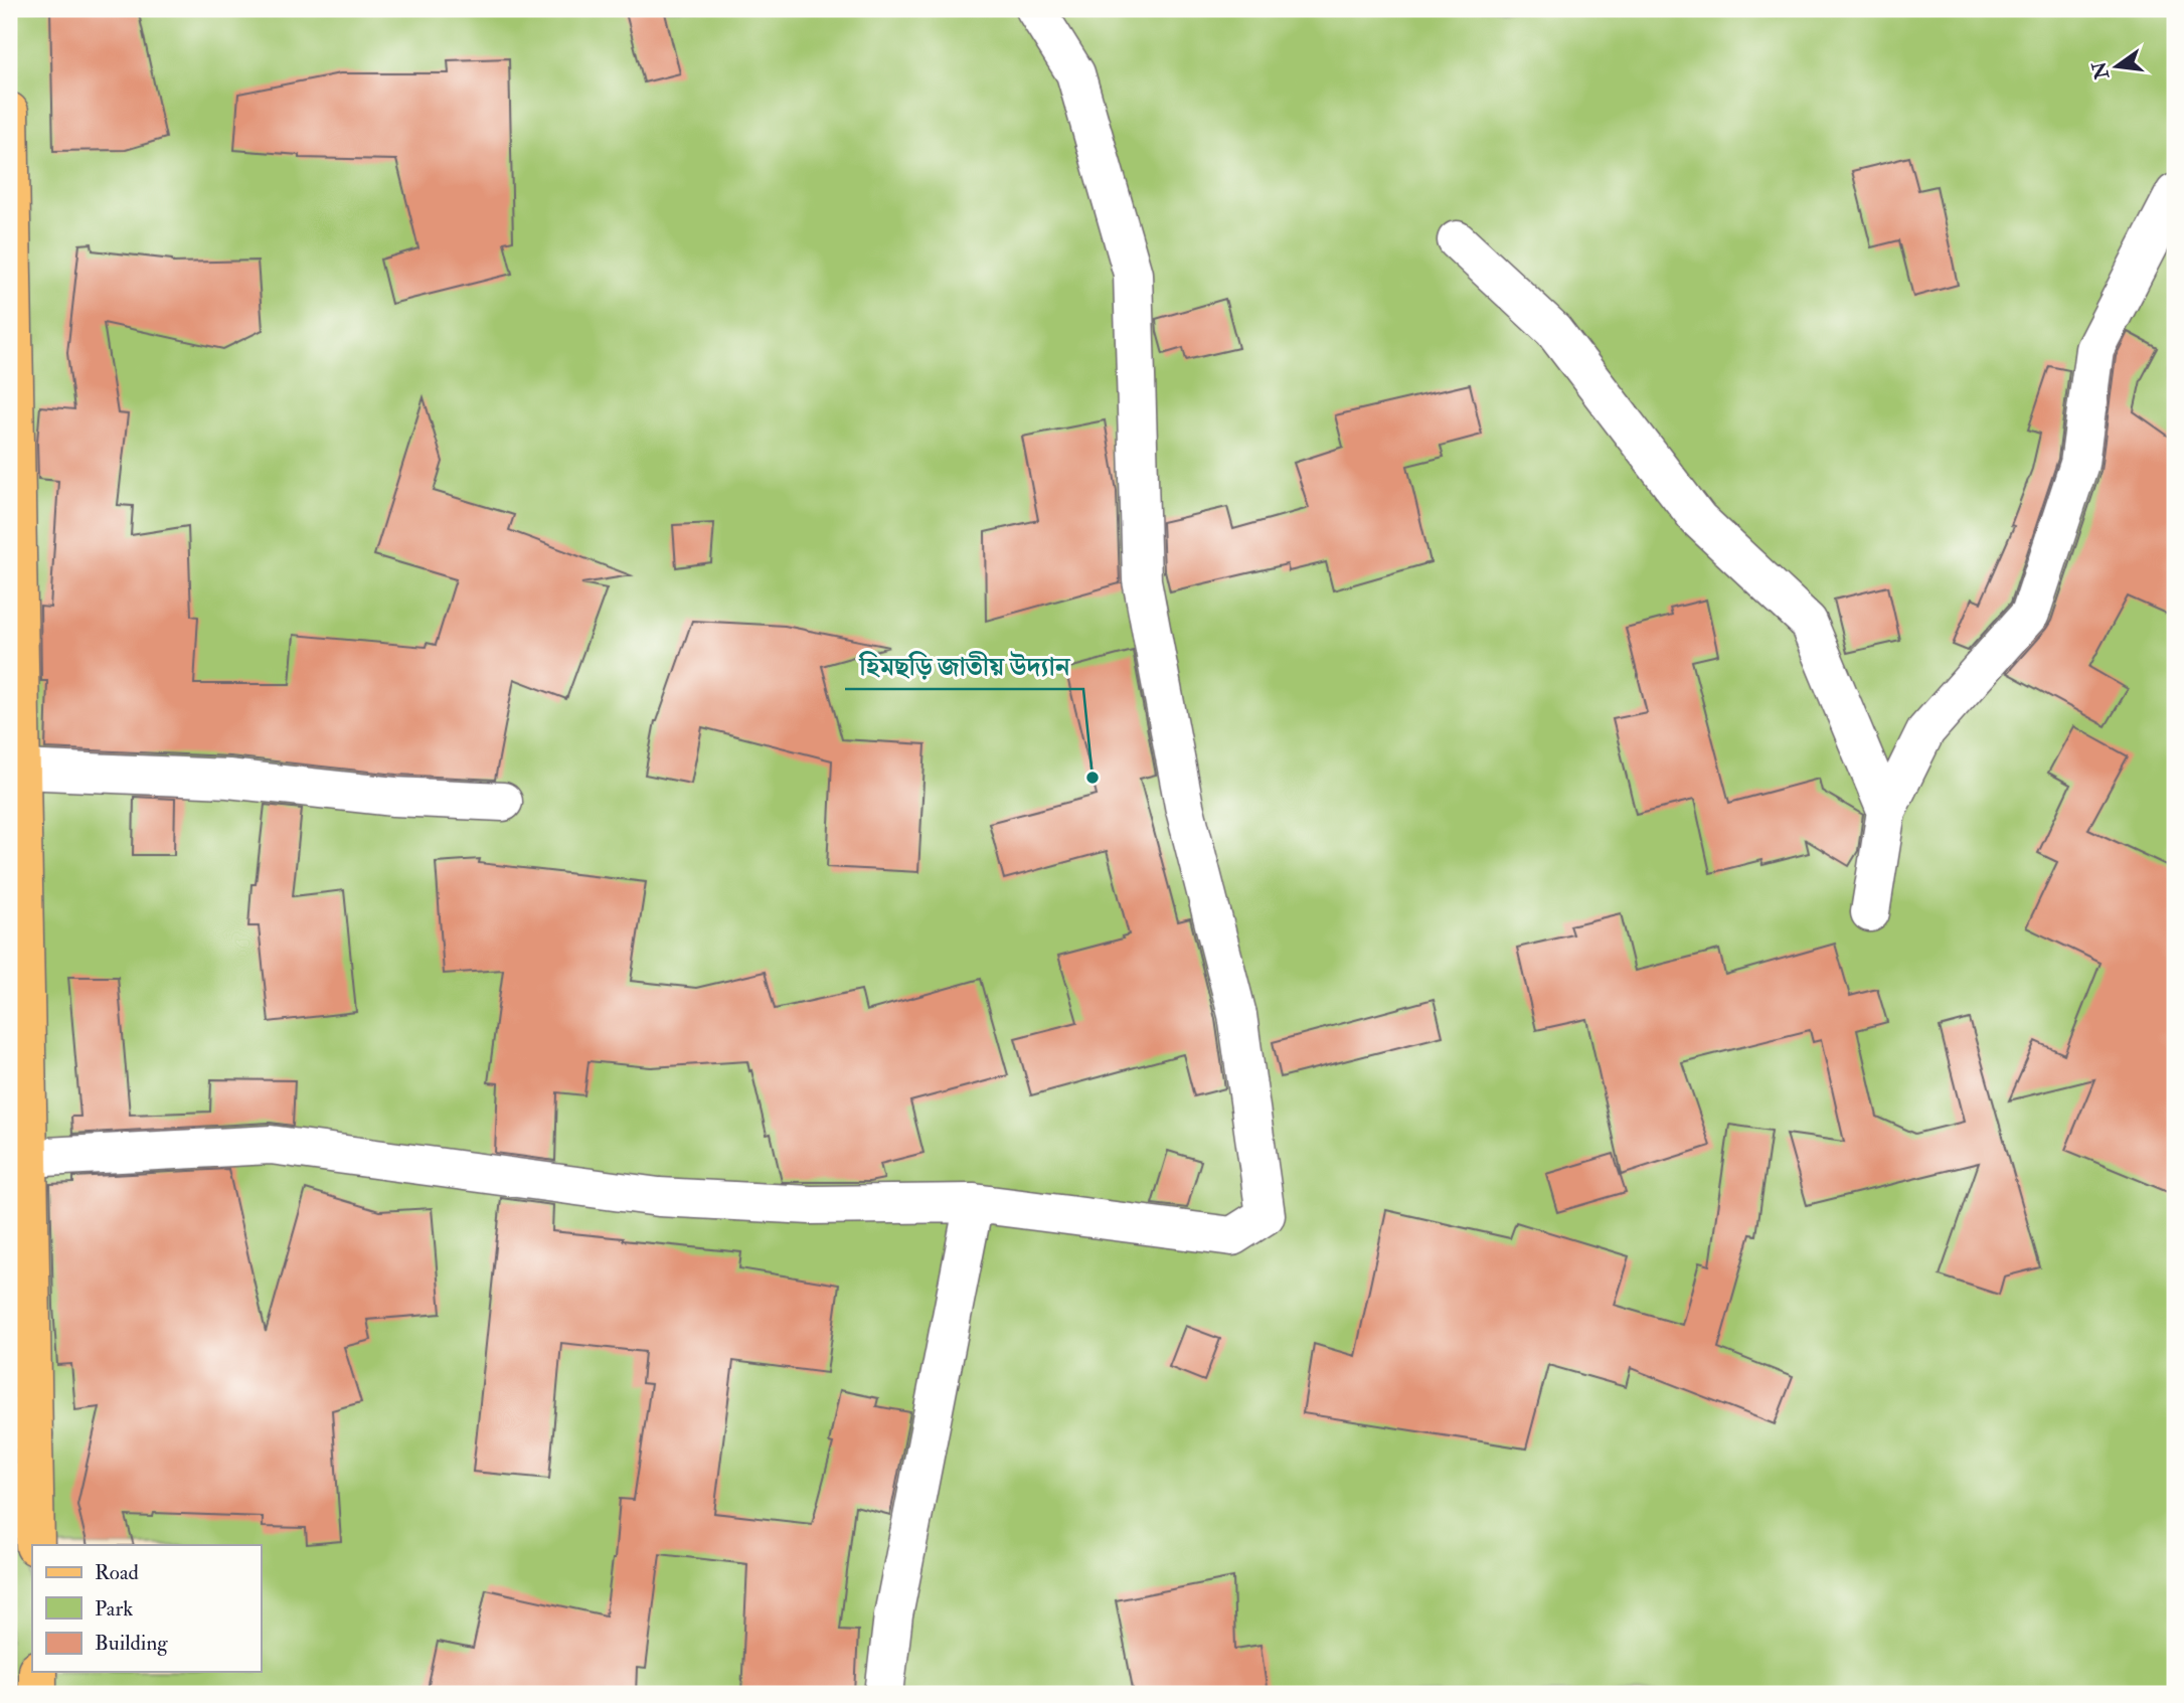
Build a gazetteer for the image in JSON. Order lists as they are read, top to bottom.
{
  "places": ["হিমছড়ি জাতীয় উদ্যান"],
  "legend": ["Road", "Park", "Building"],
  "north": "left"
}
